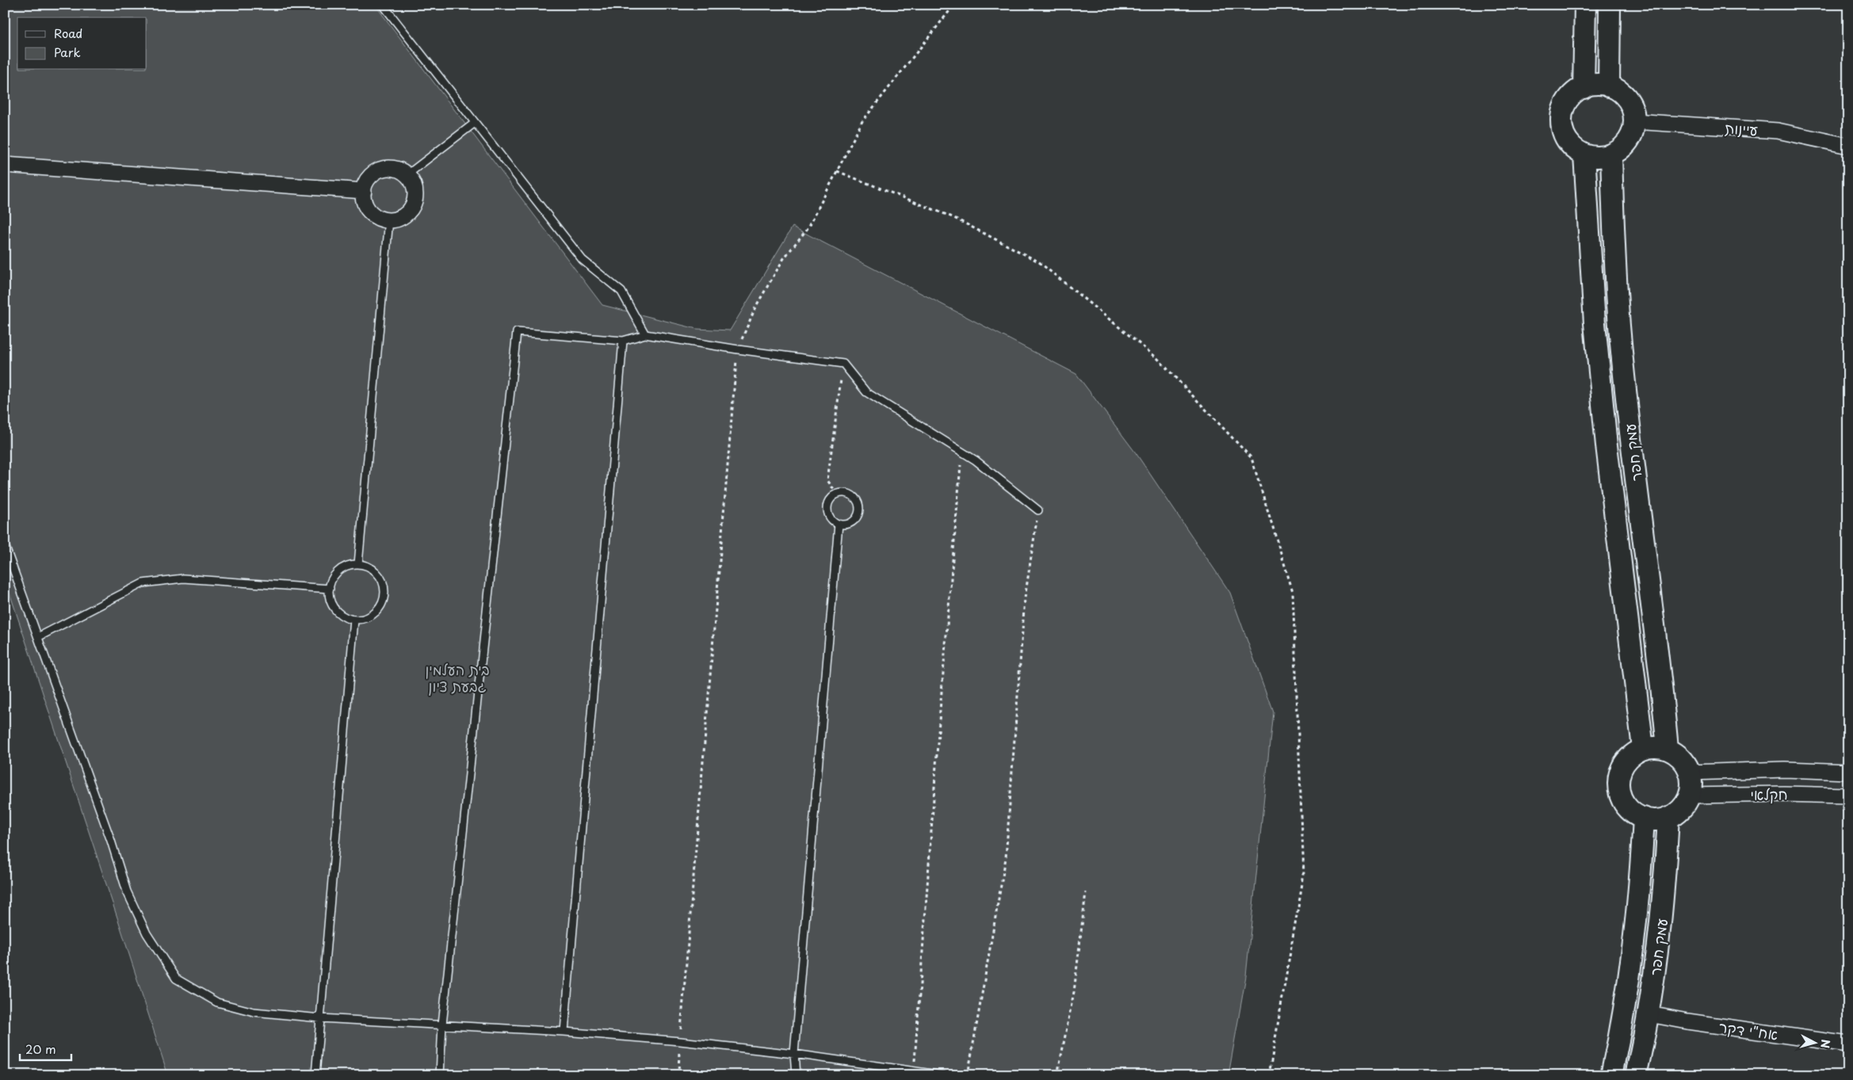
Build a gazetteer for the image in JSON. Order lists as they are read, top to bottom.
{
  "streets": {
    "street": [
      "עיינות",
      "עמק חפר",
      "חקלאי",
      "אח\"י דקר"
    ]
  },
  "crossings": [
    ["עיינות", "עמק חפר"],
    ["עמק חפר", "חקלאי"],
    ["עמק חפר", "אח\"י דקר"]
  ],
  "parks": ["בית העלמין גבעת ציון"],
  "legend": ["Road", "Park"],
  "scale_bar": "20 m",
  "north": "right"
}
